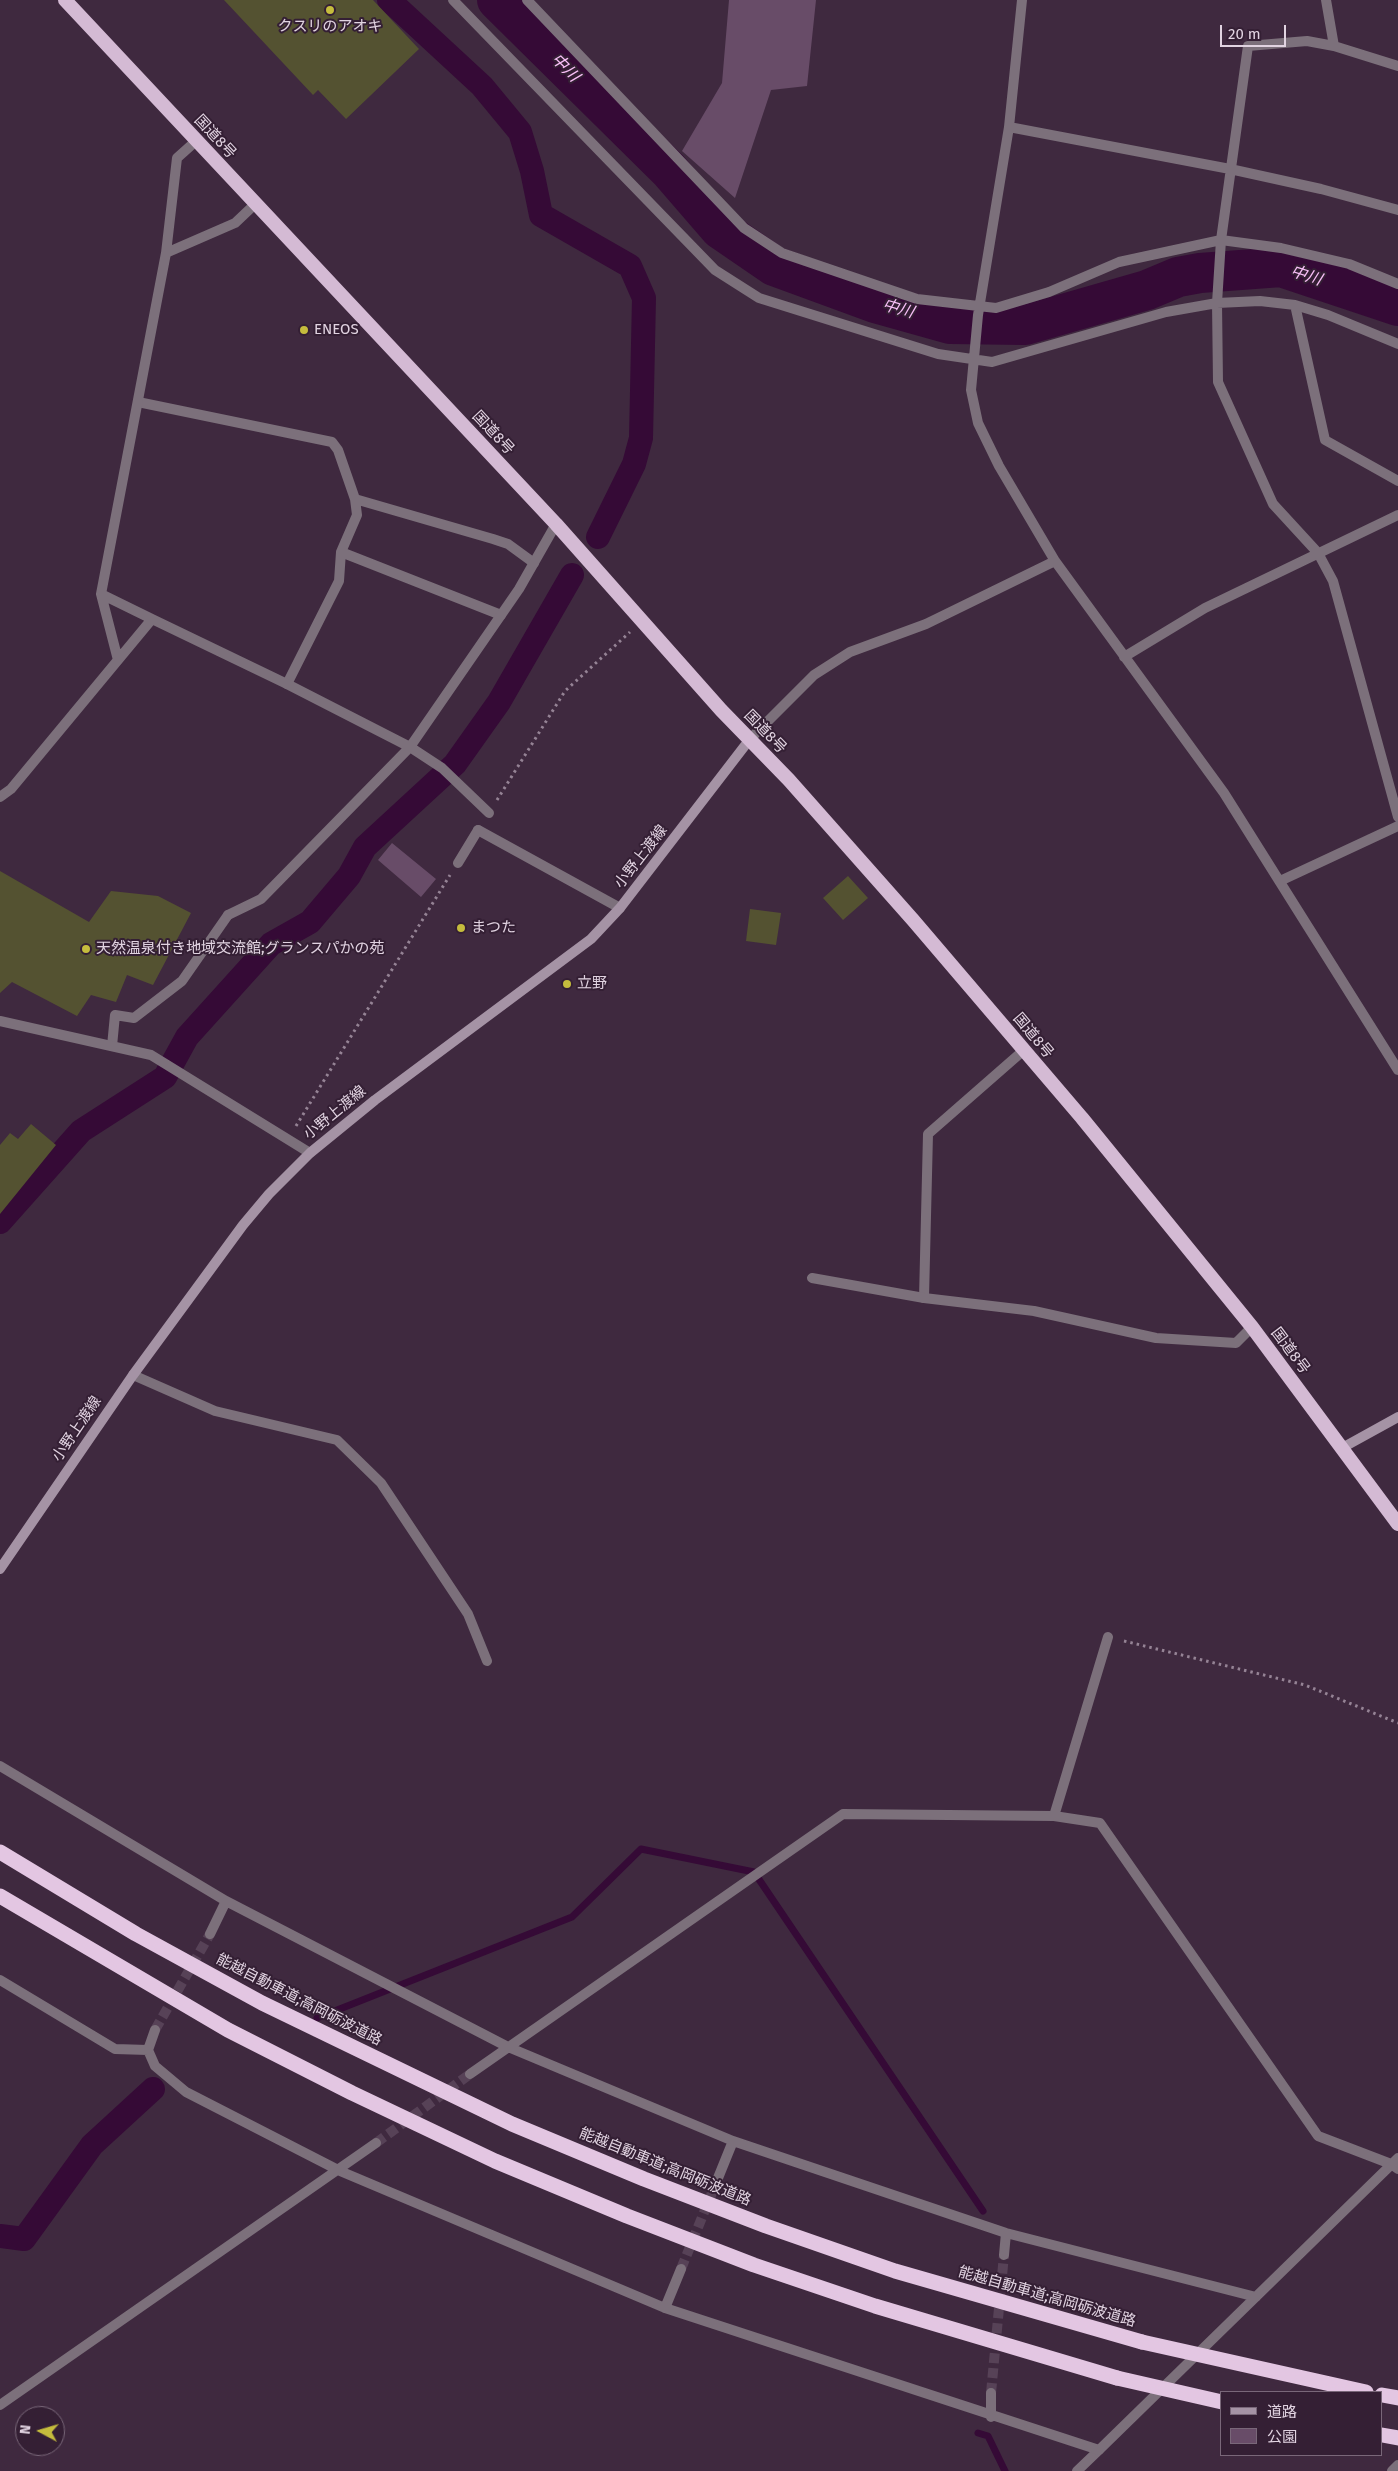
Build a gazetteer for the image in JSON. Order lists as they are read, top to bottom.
{
  "streets": {
    "highway": ["国道8号", "能越自動車道;高岡砺波道路"],
    "main road": ["小野上渡線"]
  },
  "crossings": [
    ["国道8号", "小野上渡線"]
  ],
  "water": ["中川"],
  "places": [
    "クスリのアオキ",
    "ENEOS",
    "まつた",
    "天然温泉付き地域交流館;グランスパかの苑",
    "立野"
  ],
  "legend": ["道路", "公園"],
  "scale_bar": "20 m",
  "north": "left"
}
